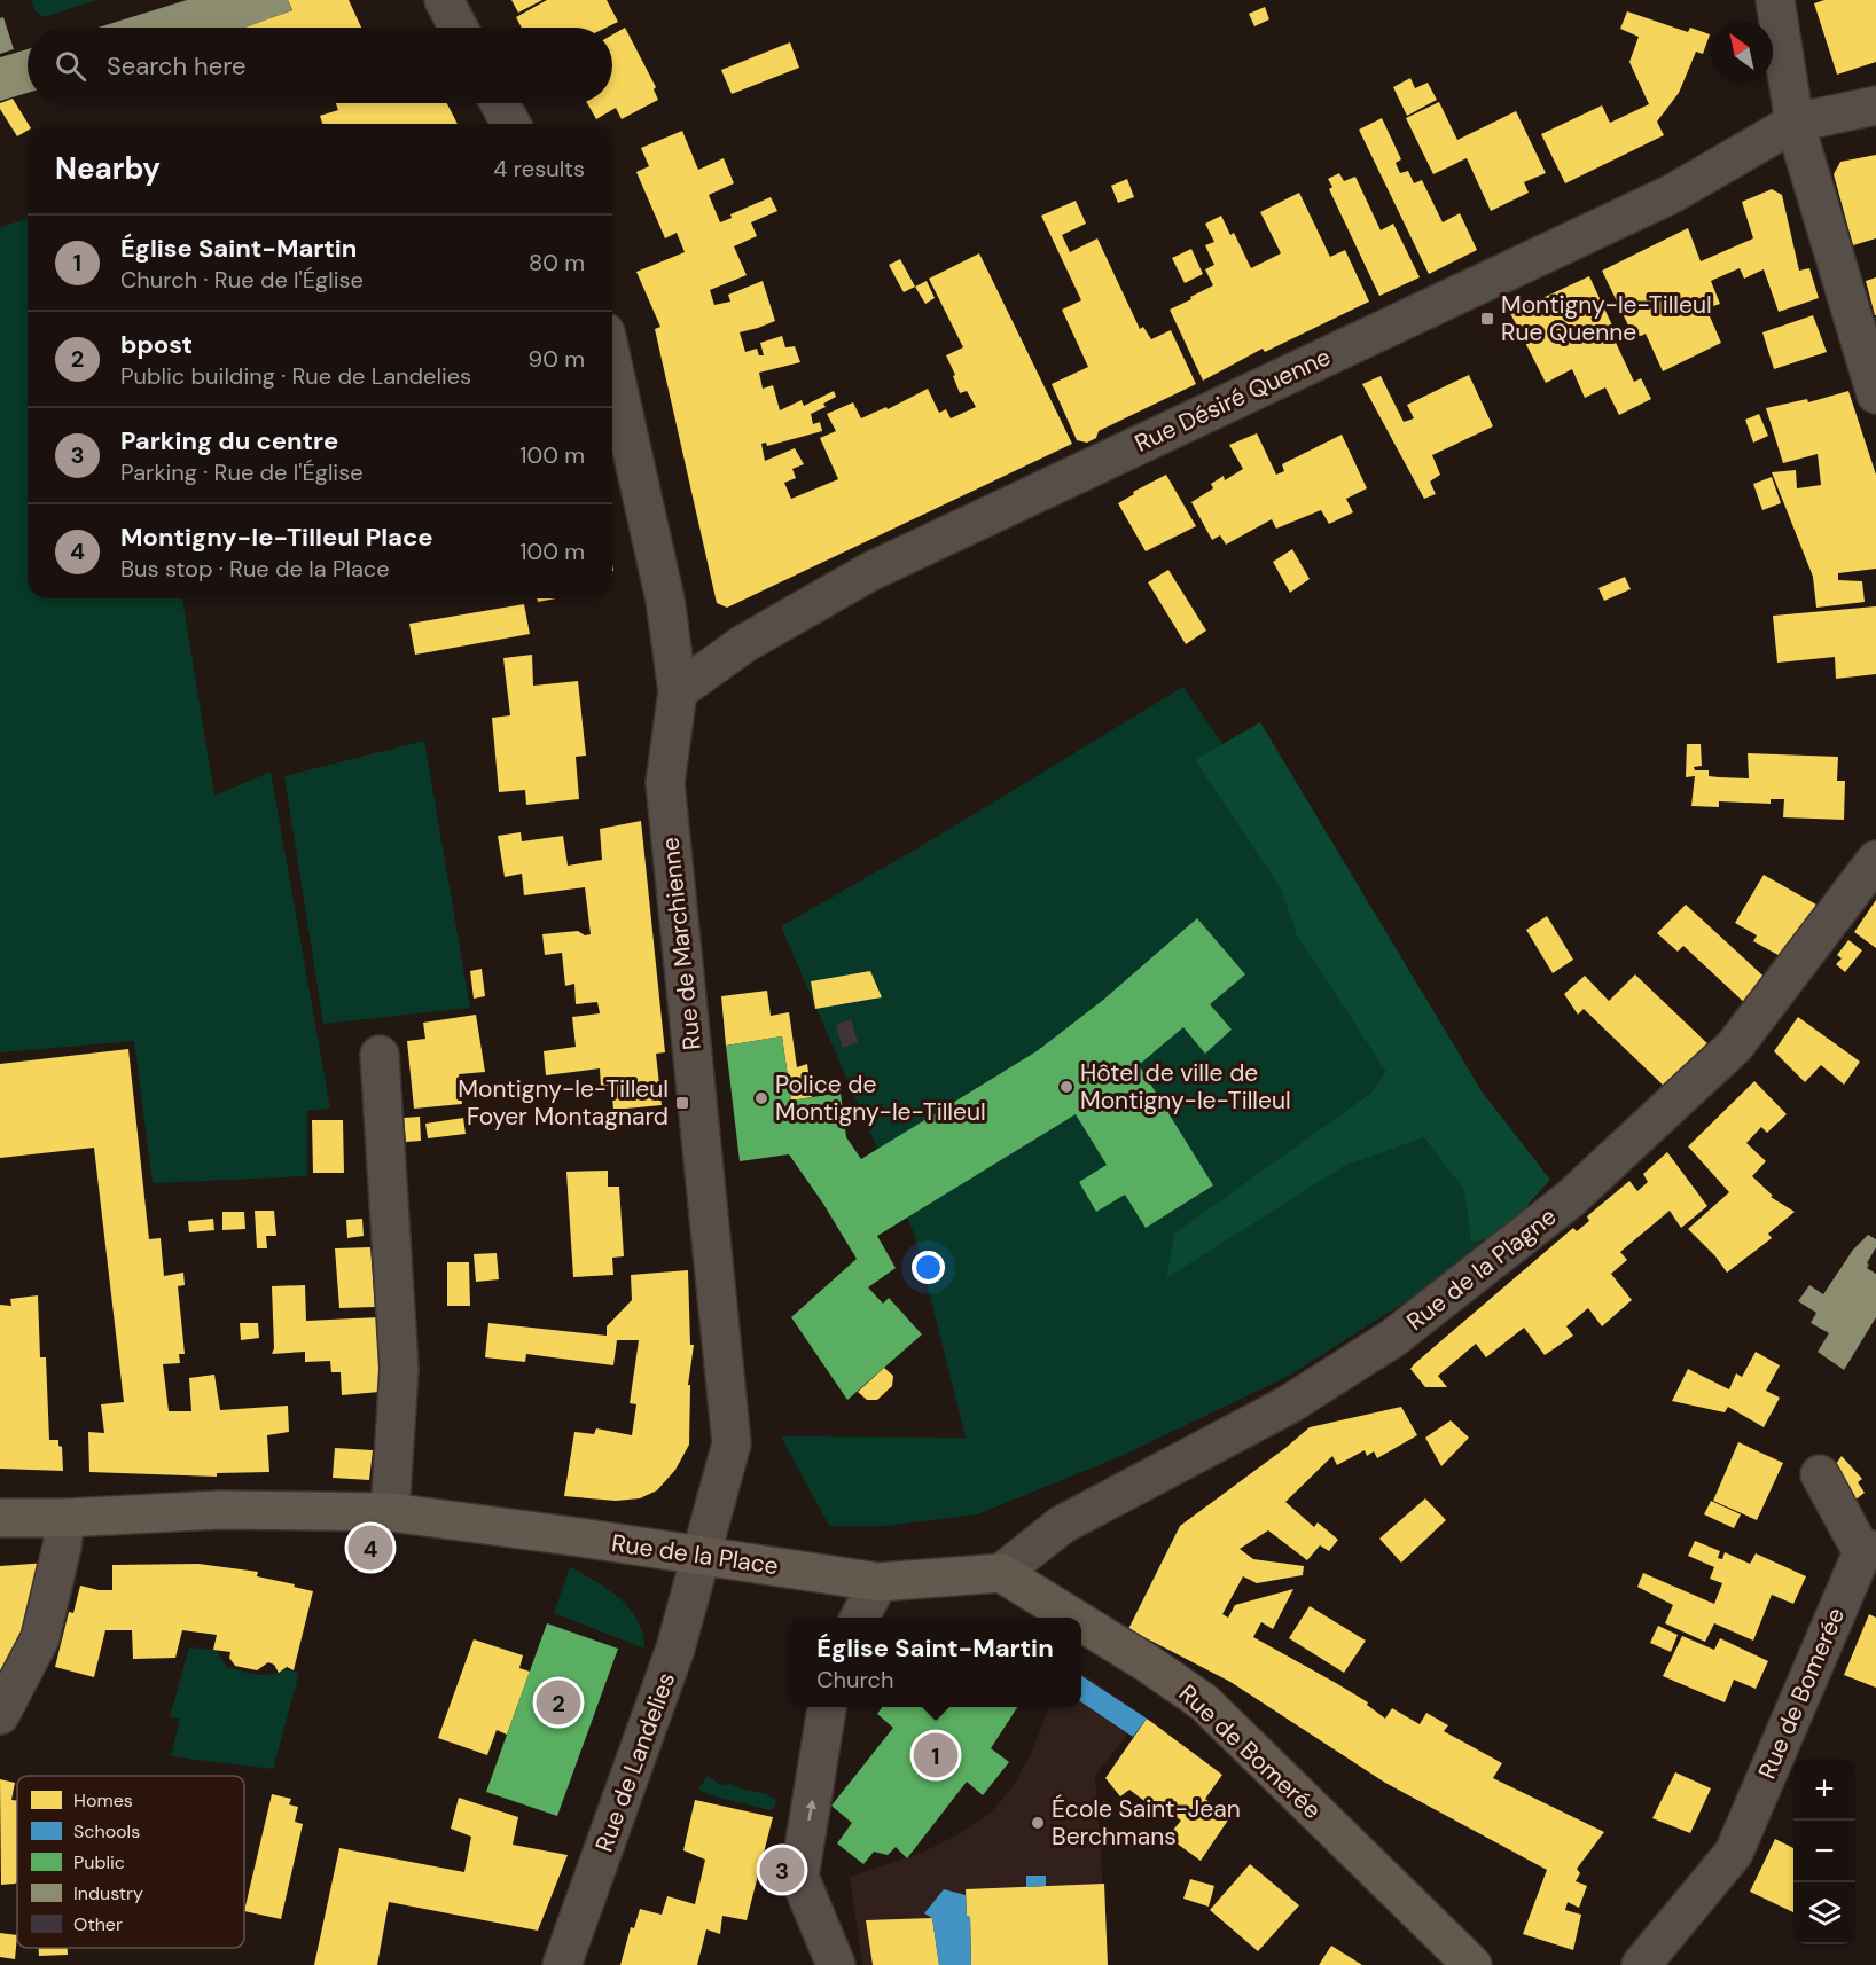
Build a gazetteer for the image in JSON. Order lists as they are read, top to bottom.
{
  "streets": {
    "main road": ["Rue de la Place", "Rue de Bomerée"],
    "street": [
      "Rue Désiré Quenne",
      "Rue de Marchienne",
      "Rue de la Plagne",
      "Rue de Landelies"
    ]
  },
  "crossings": [
    ["Rue Désiré Quenne", "Rue de Marchienne"],
    ["Rue de Marchienne", "Rue de la Place"],
    ["Rue de Marchienne", "Rue de Landelies"],
    ["Rue de la Plagne", "Rue de la Place"],
    ["Rue de la Plagne", "Rue de Bomerée"],
    ["Rue de la Place", "Rue de Bomerée"],
    ["Rue de la Place", "Rue de Landelies"]
  ],
  "places": {
    "transit": ["Montigny-le-Tilleul Rue Quenne", "Montigny-le-Tilleul Foyer Montagnard"],
    "other": ["Hôtel de ville de Montigny-le-Tilleul", "Police de Montigny-le-Tilleul", "École Saint-Jean Berchmans"]
  },
  "legend": [
    "Homes",
    "Schools",
    "Public",
    "Industry",
    "Other"
  ],
  "north": "top left",
  "page": {
    "search": "Search here",
    "heading": ["Nearby", "4 results"],
    "list": [
      {
        "mark": "1",
        "name": "Église Saint-Martin",
        "note": "Church · Rue de l'Église",
        "value": "80 m"
      },
      {
        "mark": "2",
        "name": "bpost",
        "note": "Public building · Rue de Landelies",
        "value": "90 m"
      },
      {
        "mark": "3",
        "name": "Parking du centre",
        "note": "Parking · Rue de l'Église",
        "value": "100 m"
      },
      {
        "mark": "4",
        "name": "Montigny-le-Tilleul Place",
        "note": "Bus stop · Rue de la Place",
        "value": "100 m"
      }
    ],
    "pins": [
      "4",
      "2",
      "1",
      "3"
    ],
    "popup": ["Église Saint-Martin", "Church"],
    "map_buttons": ["+", "−"]
  }
}
